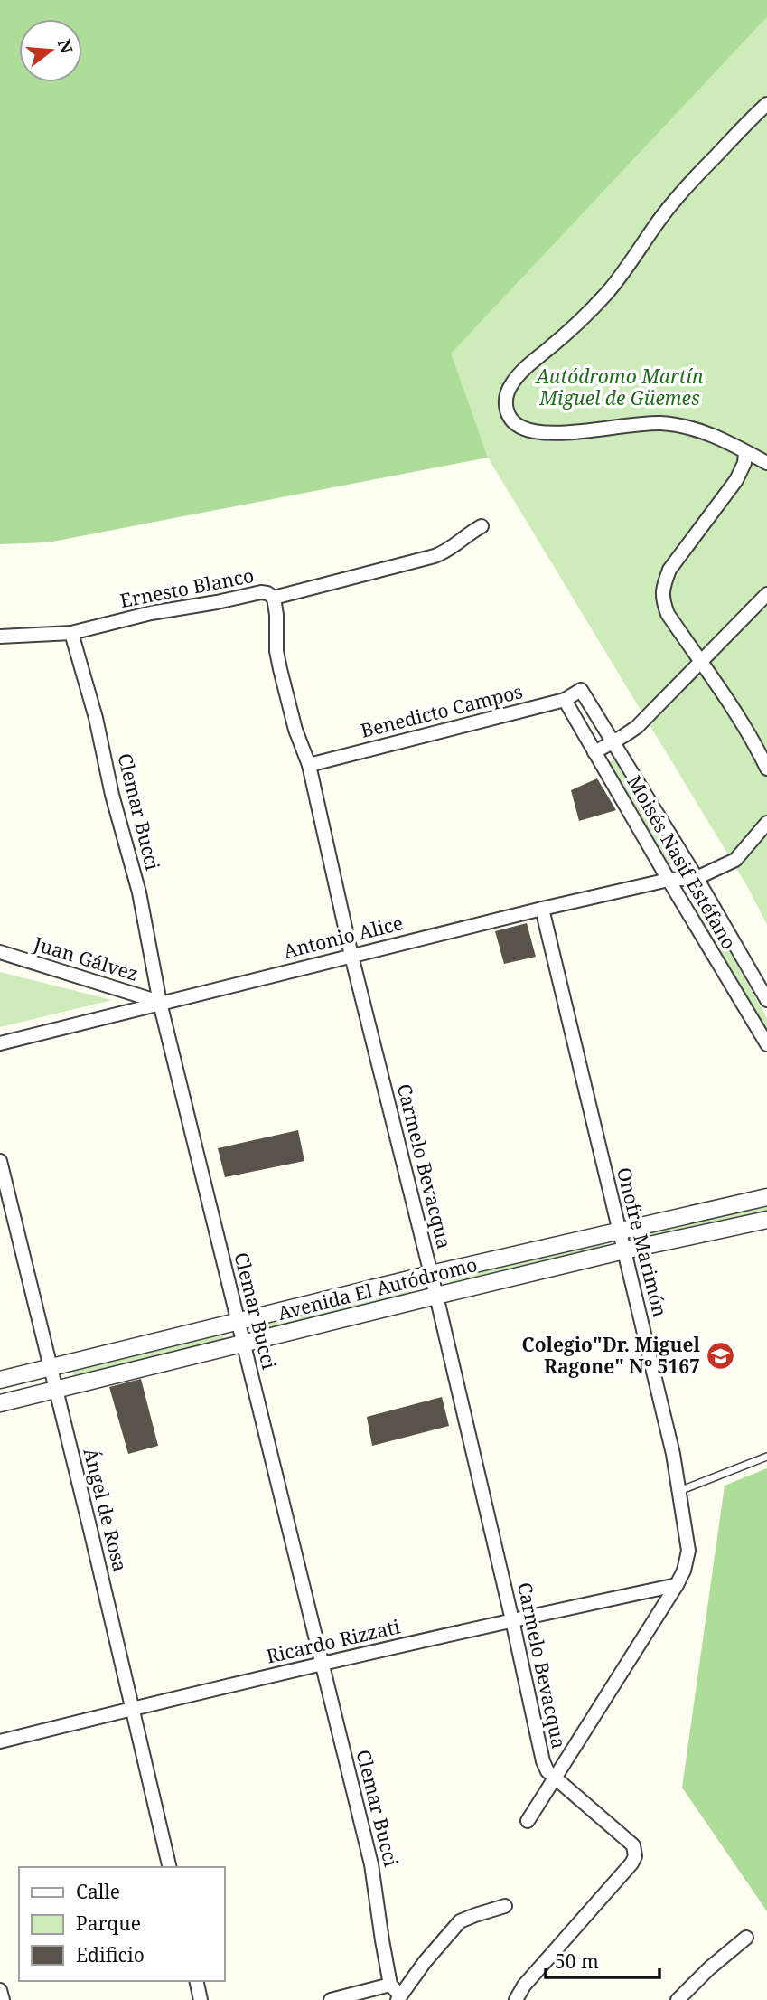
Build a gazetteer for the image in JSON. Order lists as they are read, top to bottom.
{
  "streets": {
    "street": [
      "Ernesto Blanco",
      "Benedicto Campos",
      "Clemar Bucci",
      "Moisés Nasif Estéfano",
      "Antonio Alice",
      "Juan Gálvez",
      "Carmelo Bevacqua",
      "Onofre Marimón",
      "Avenida El Autódromo",
      "Ángel de Rosa",
      "Ricardo Rizzati"
    ]
  },
  "crossings": [
    ["Ernesto Blanco", "Clemar Bucci"],
    ["Ernesto Blanco", "Carmelo Bevacqua"],
    ["Benedicto Campos", "Moisés Nasif Estéfano"],
    ["Benedicto Campos", "Carmelo Bevacqua"],
    ["Clemar Bucci", "Antonio Alice"],
    ["Clemar Bucci", "Juan Gálvez"],
    ["Clemar Bucci", "Avenida El Autódromo"],
    ["Clemar Bucci", "Ricardo Rizzati"],
    ["Moisés Nasif Estéfano", "Antonio Alice"],
    ["Antonio Alice", "Juan Gálvez"],
    ["Antonio Alice", "Carmelo Bevacqua"],
    ["Antonio Alice", "Onofre Marimón"],
    ["Carmelo Bevacqua", "Onofre Marimón"],
    ["Carmelo Bevacqua", "Avenida El Autódromo"],
    ["Carmelo Bevacqua", "Ricardo Rizzati"],
    ["Onofre Marimón", "Avenida El Autódromo"],
    ["Onofre Marimón", "Ricardo Rizzati"],
    ["Avenida El Autódromo", "Ángel de Rosa"],
    ["Ángel de Rosa", "Ricardo Rizzati"]
  ],
  "parks": ["Autódromo Martín Miguel de Güemes"],
  "places": {
    "school or university": ["Colegio\"Dr. Miguel Ragone\" Nº 5167"]
  },
  "legend": ["Calle", "Parque", "Edificio"],
  "scale_bar": "50 m",
  "north": "right"
}
